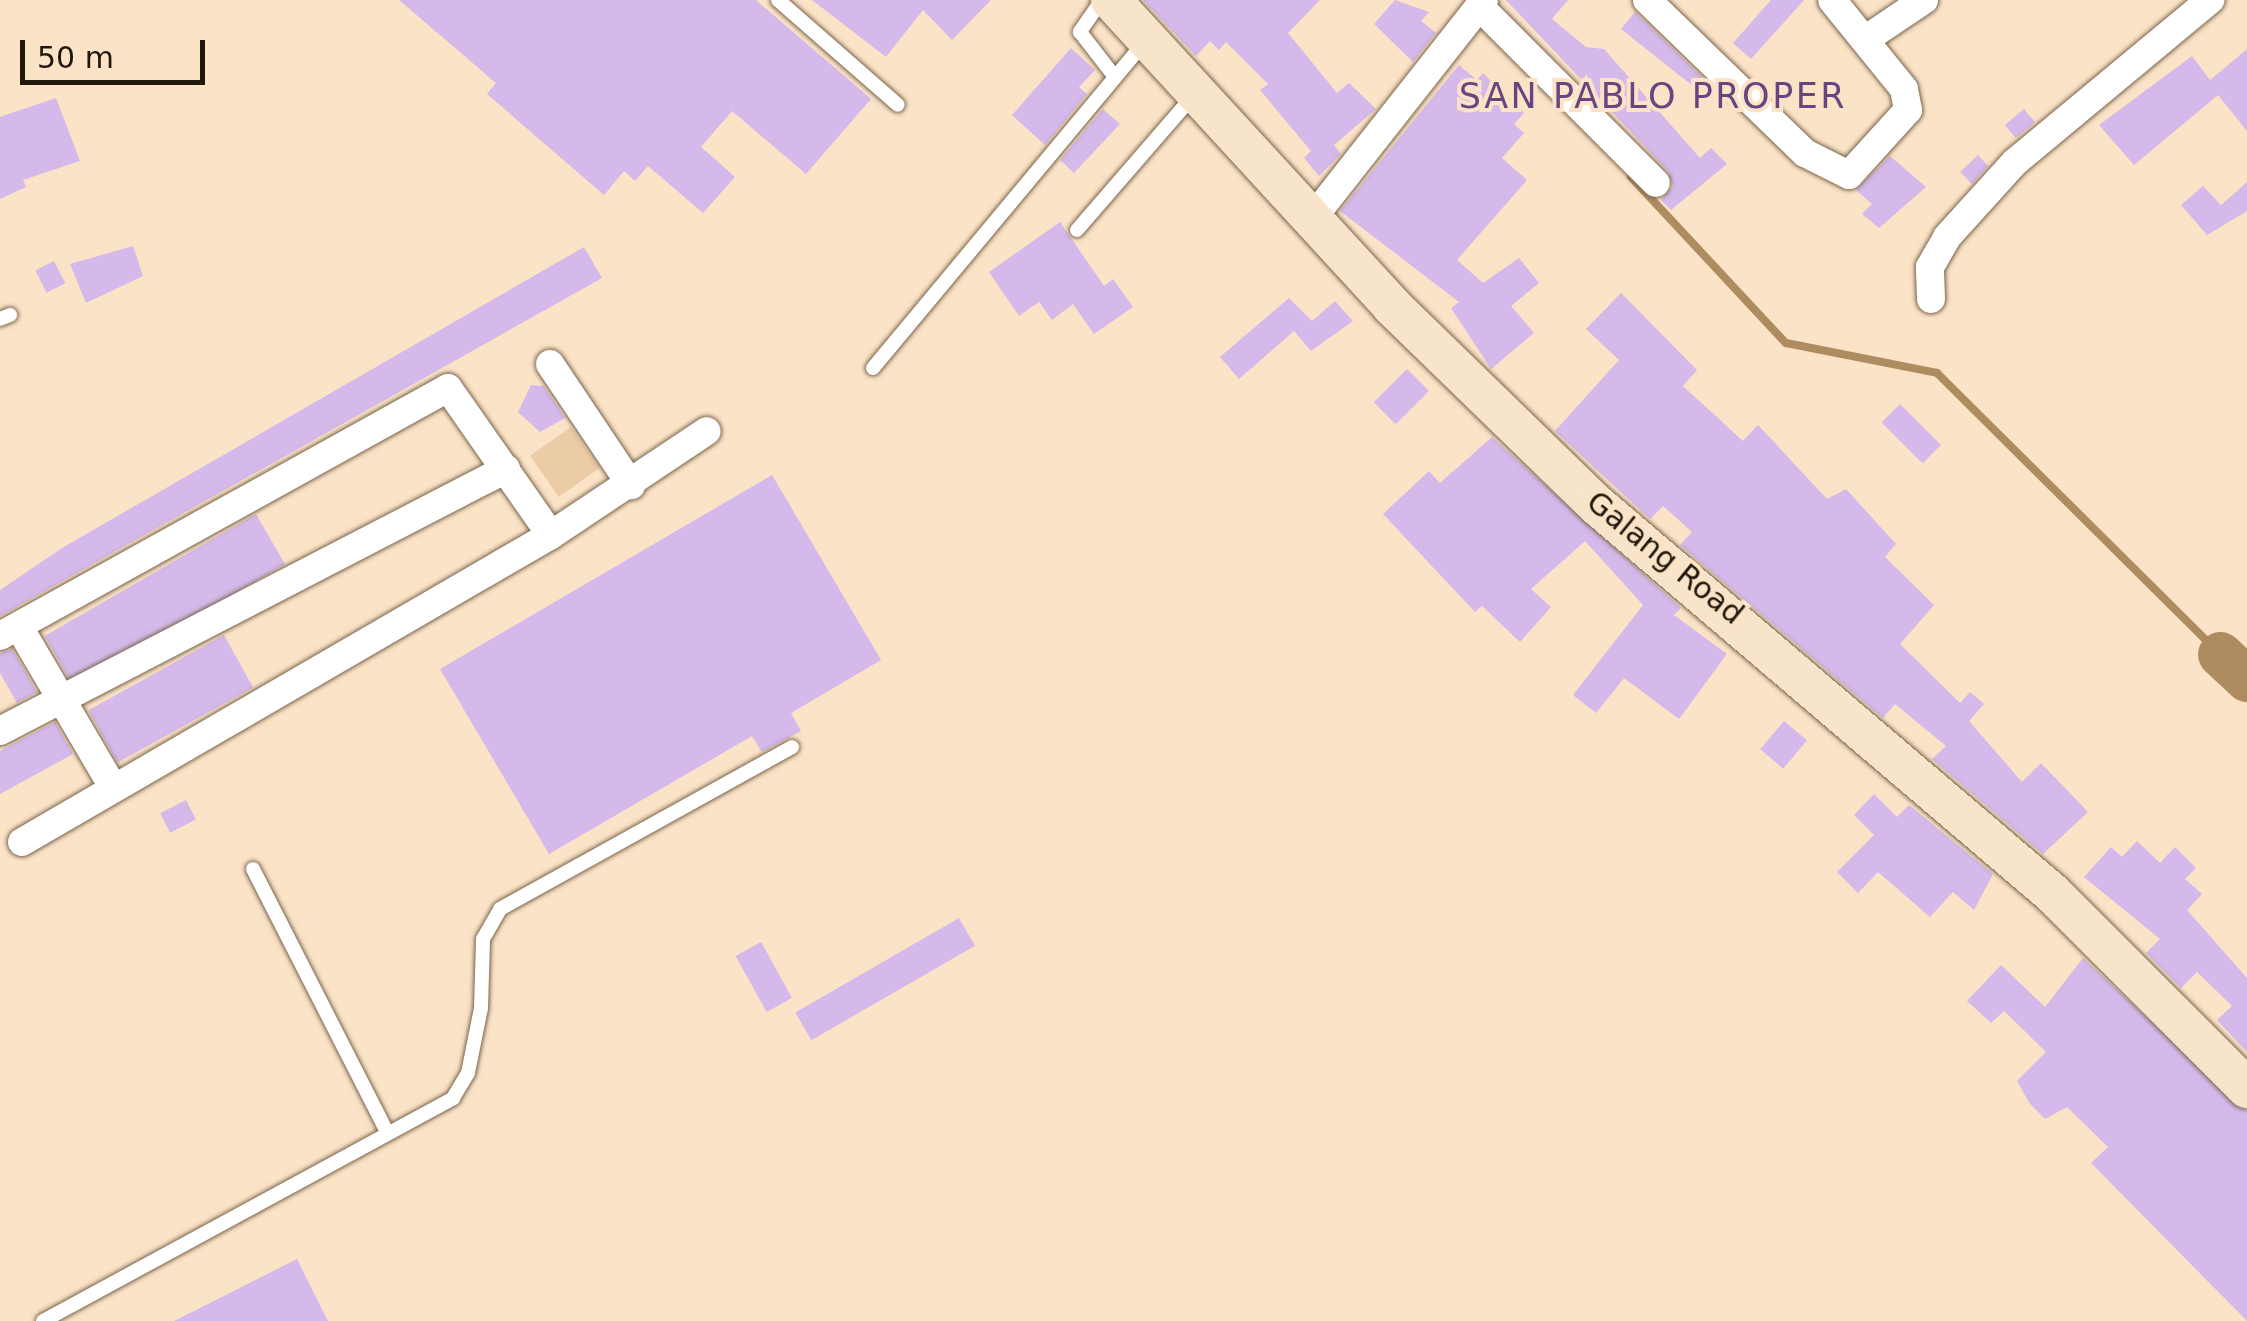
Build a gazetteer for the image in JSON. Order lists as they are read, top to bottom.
{
  "streets": {
    "street": ["Galang Road"]
  },
  "districts": ["SAN PABLO PROPER"],
  "scale_bar": "50 m"
}
